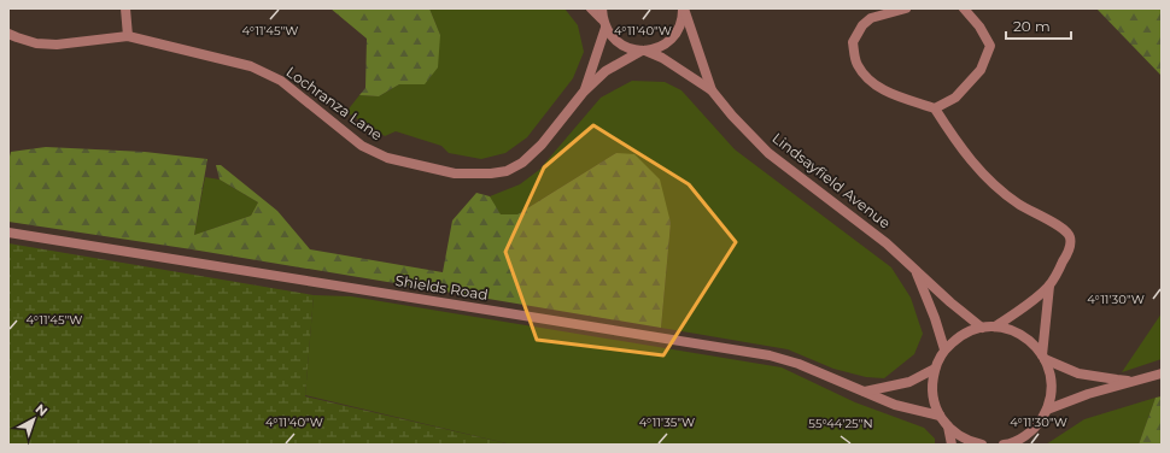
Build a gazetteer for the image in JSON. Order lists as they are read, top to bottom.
{
  "streets": {
    "street": ["Lochranza Lane", "Lindsayfield Avenue", "Shields Road"]
  },
  "crossings": [
    ["Lochranza Lane", "Lindsayfield Avenue"]
  ],
  "scale_bar": "20 m",
  "north": "top right",
  "coordinates": [
    "4°11'45\"W",
    "4°11'40\"W",
    "4°11'30\"W",
    "4°11'35\"W",
    "55°44'25\"N"
  ]
}
